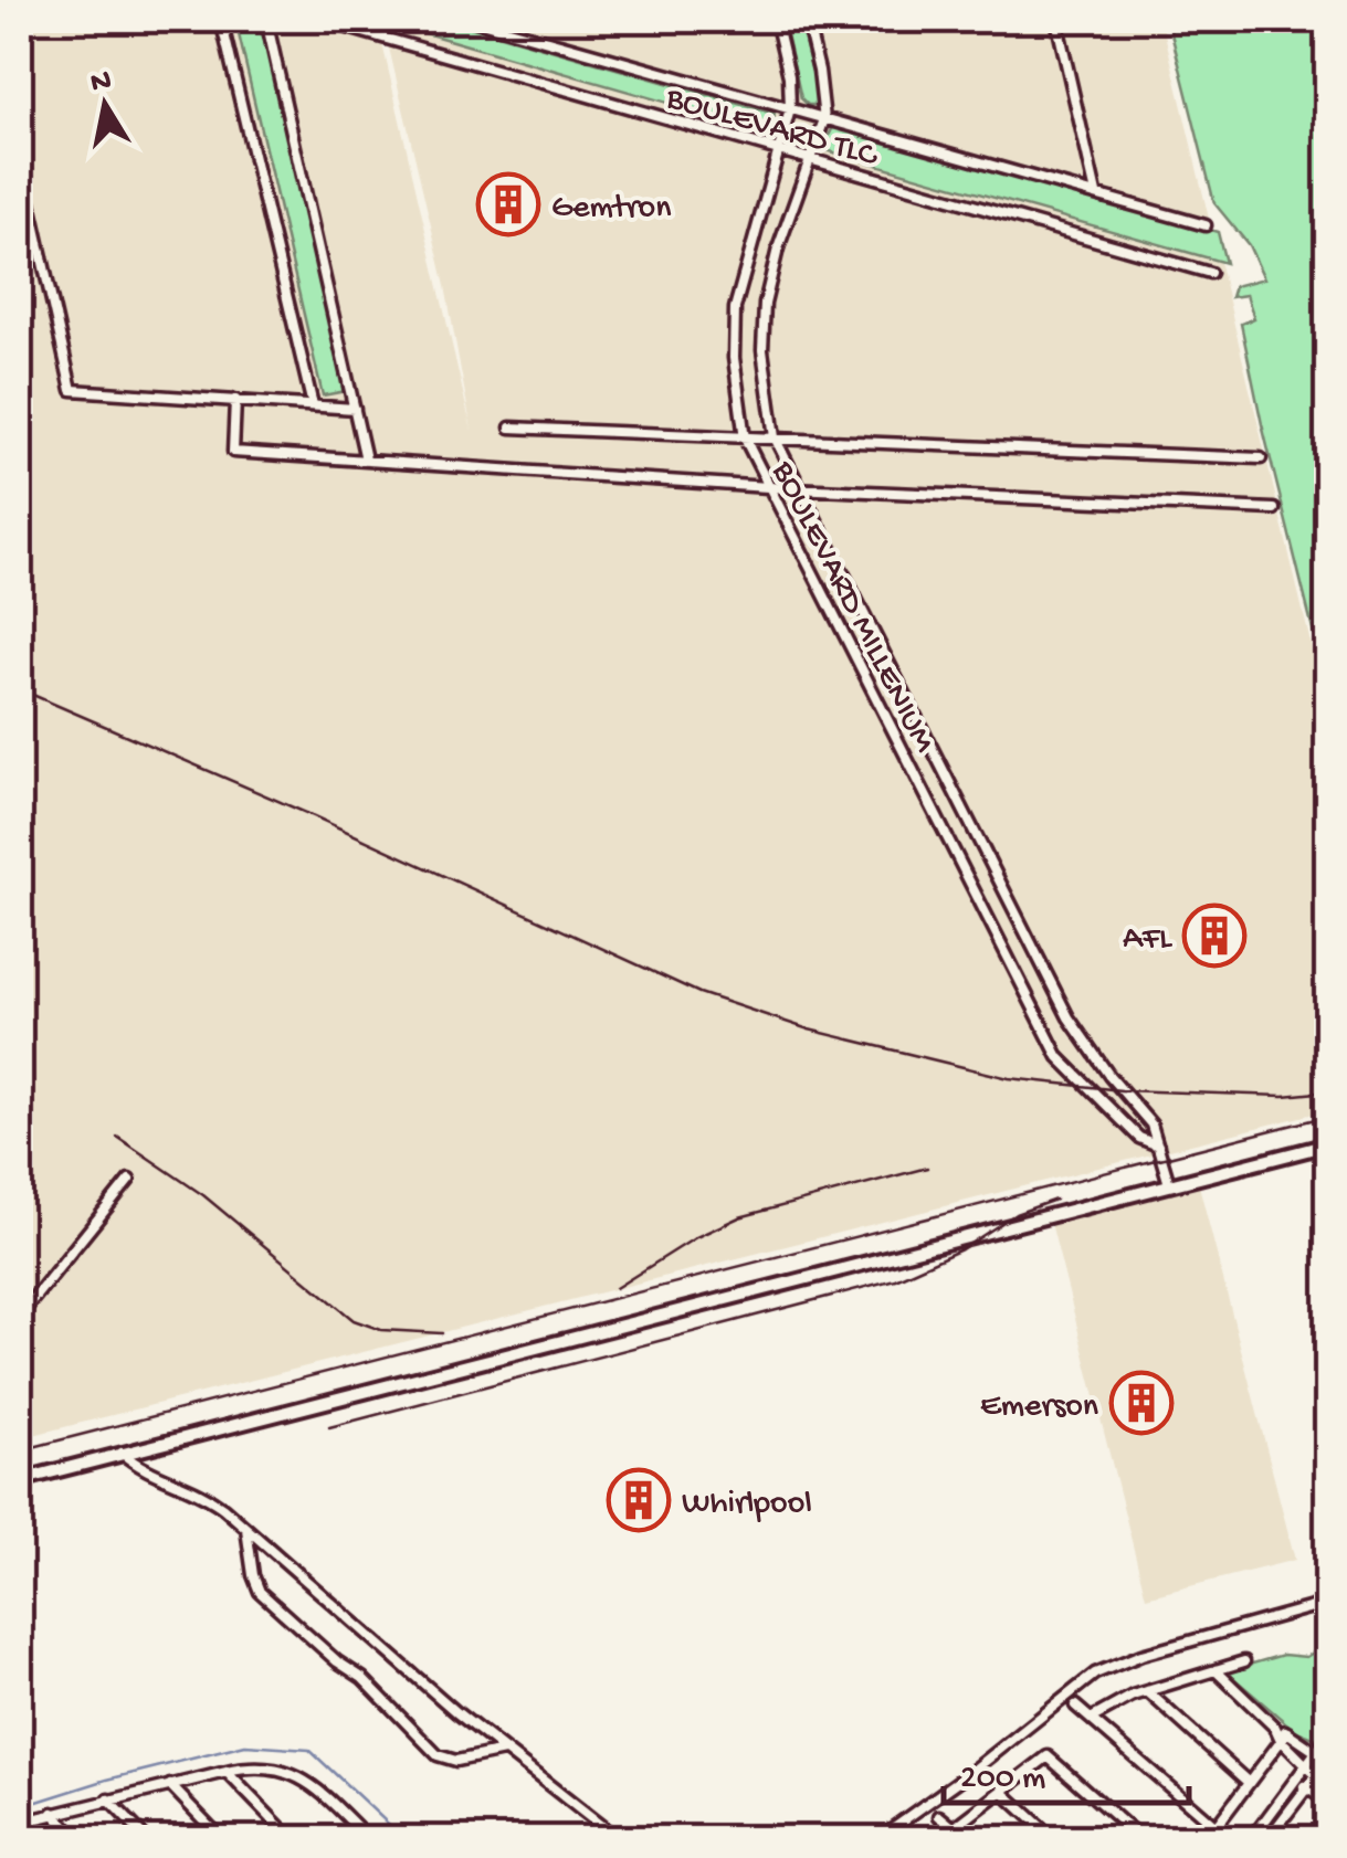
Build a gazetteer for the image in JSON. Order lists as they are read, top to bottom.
{
  "streets": {
    "street": ["BOULEVARD TLC", "BOULEVARD MILLENIUM"]
  },
  "crossings": [
    ["BOULEVARD TLC", "BOULEVARD MILLENIUM"]
  ],
  "places": {
    "building": [
      "Gemtron",
      "AFL",
      "Emerson",
      "Whirlpool"
    ]
  },
  "scale_bar": "200 m",
  "north": "top"
}
